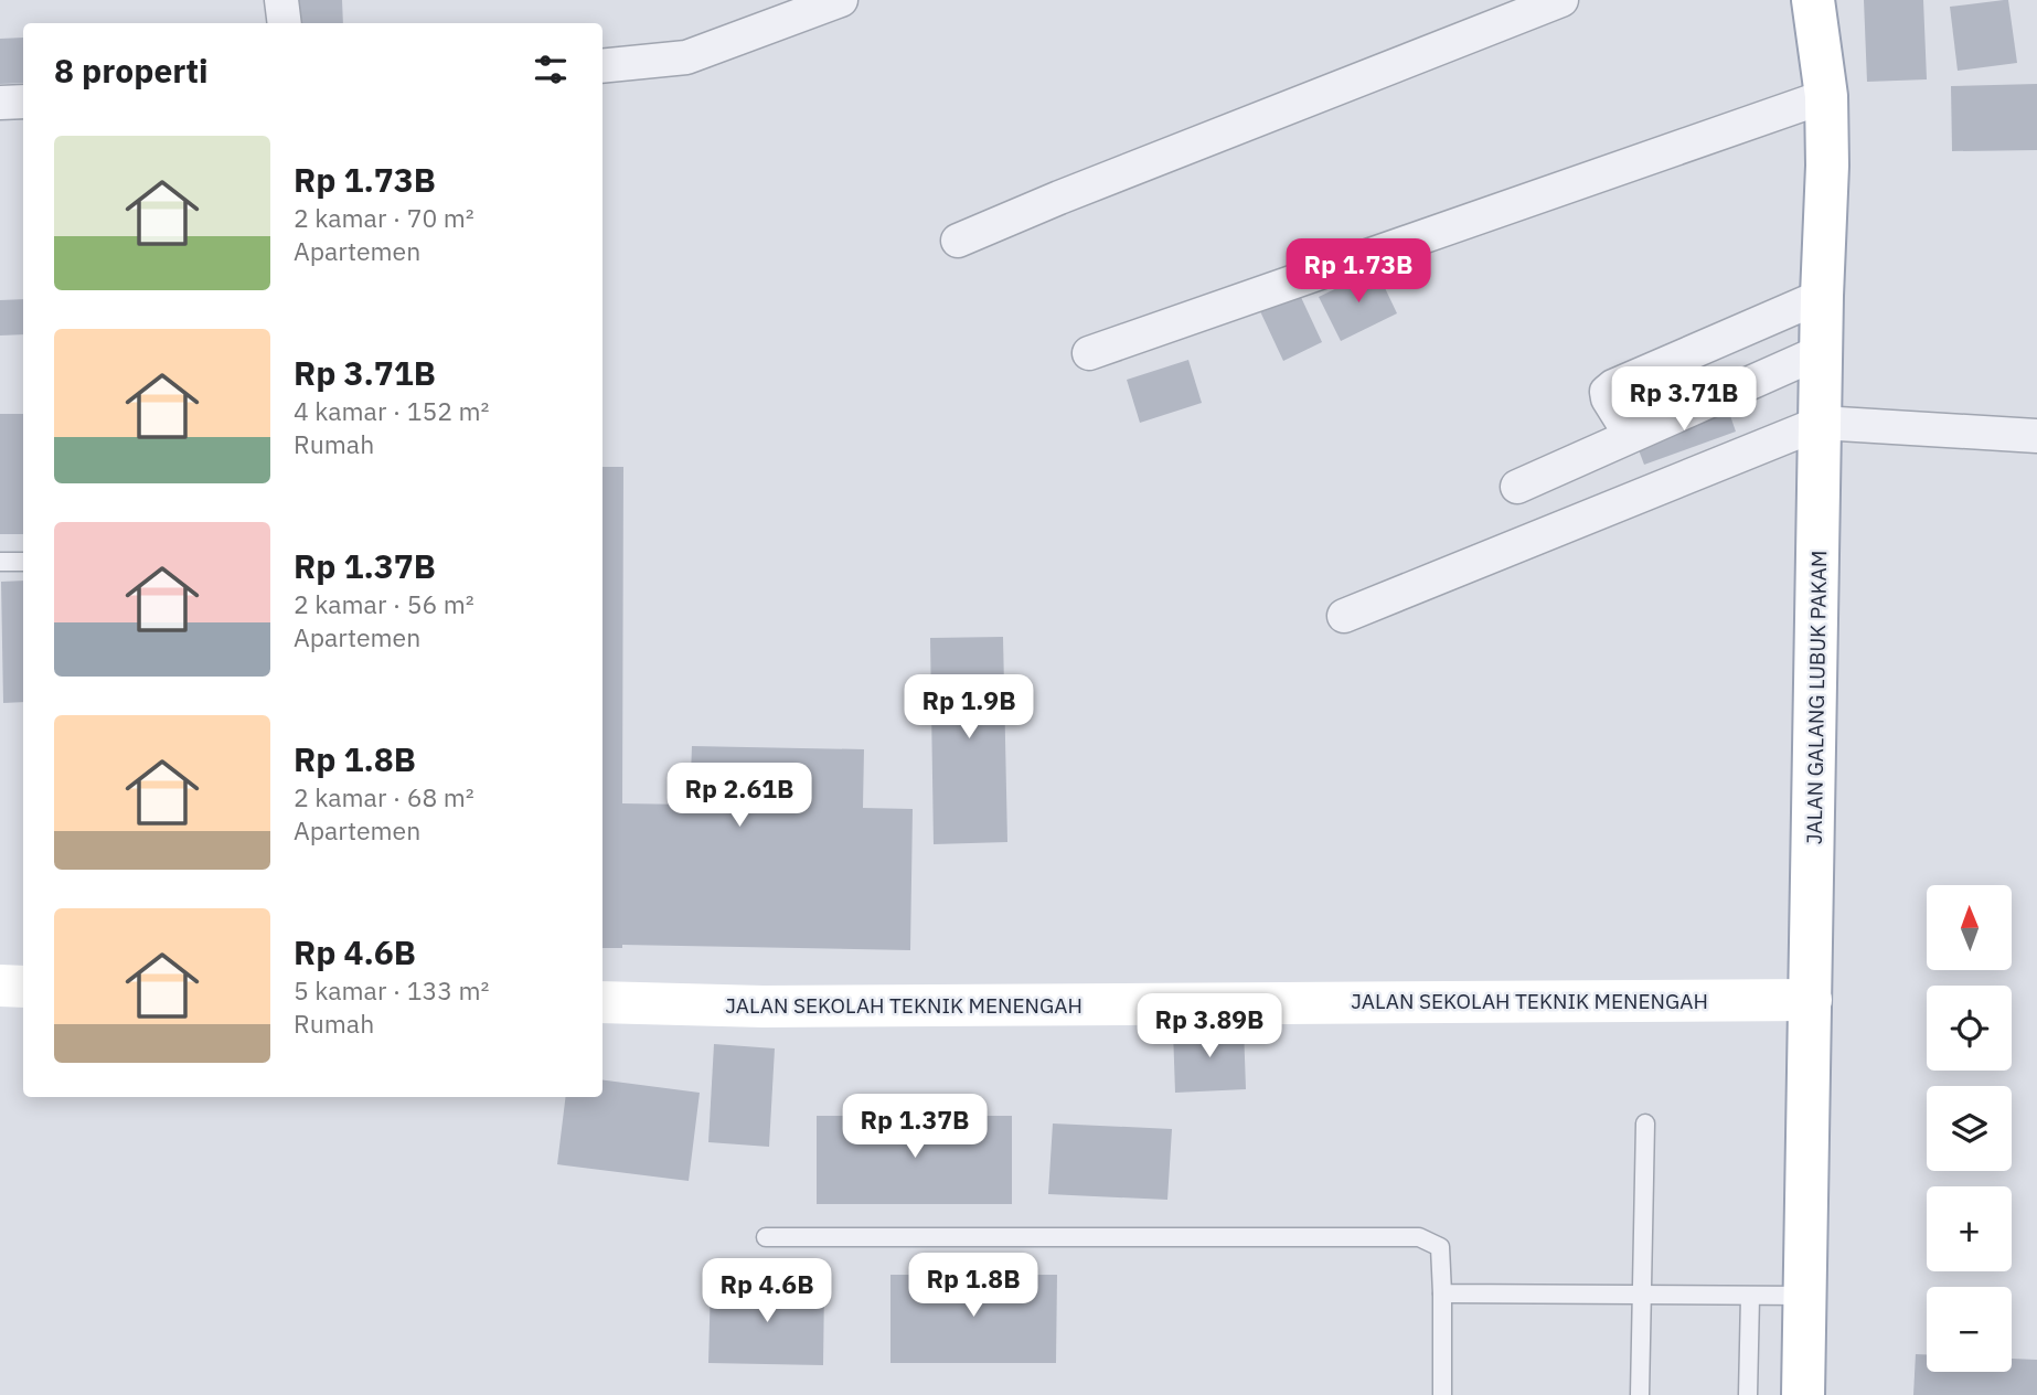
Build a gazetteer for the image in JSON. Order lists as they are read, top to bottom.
{
  "streets": {
    "main road": ["JALAN GALANG LUBUK PAKAM", "JALAN SEKOLAH TEKNIK MENENGAH"]
  },
  "crossings": [
    ["JALAN GALANG LUBUK PAKAM", "JALAN SEKOLAH TEKNIK MENENGAH"]
  ],
  "north": "top",
  "page": {
    "heading": "8 properti",
    "list": [
      {
        "name": "Rp 1.73B",
        "note": "2 kamar · 70 m² · Apartemen"
      },
      {
        "name": "Rp 3.71B",
        "note": "4 kamar · 152 m² · Rumah"
      },
      {
        "name": "Rp 1.37B",
        "note": "2 kamar · 56 m² · Apartemen"
      },
      {
        "name": "Rp 1.8B",
        "note": "2 kamar · 68 m² · Apartemen"
      },
      {
        "name": "Rp 4.6B",
        "note": "5 kamar · 133 m² · Rumah"
      }
    ],
    "price": [
      "Rp 1.73B",
      "Rp 3.71B",
      "Rp 1.9B",
      "Rp 2.61B",
      "Rp 3.89B",
      "Rp 1.37B",
      "Rp 1.8B",
      "Rp 4.6B"
    ],
    "map_buttons": ["+", "−"]
  }
}
